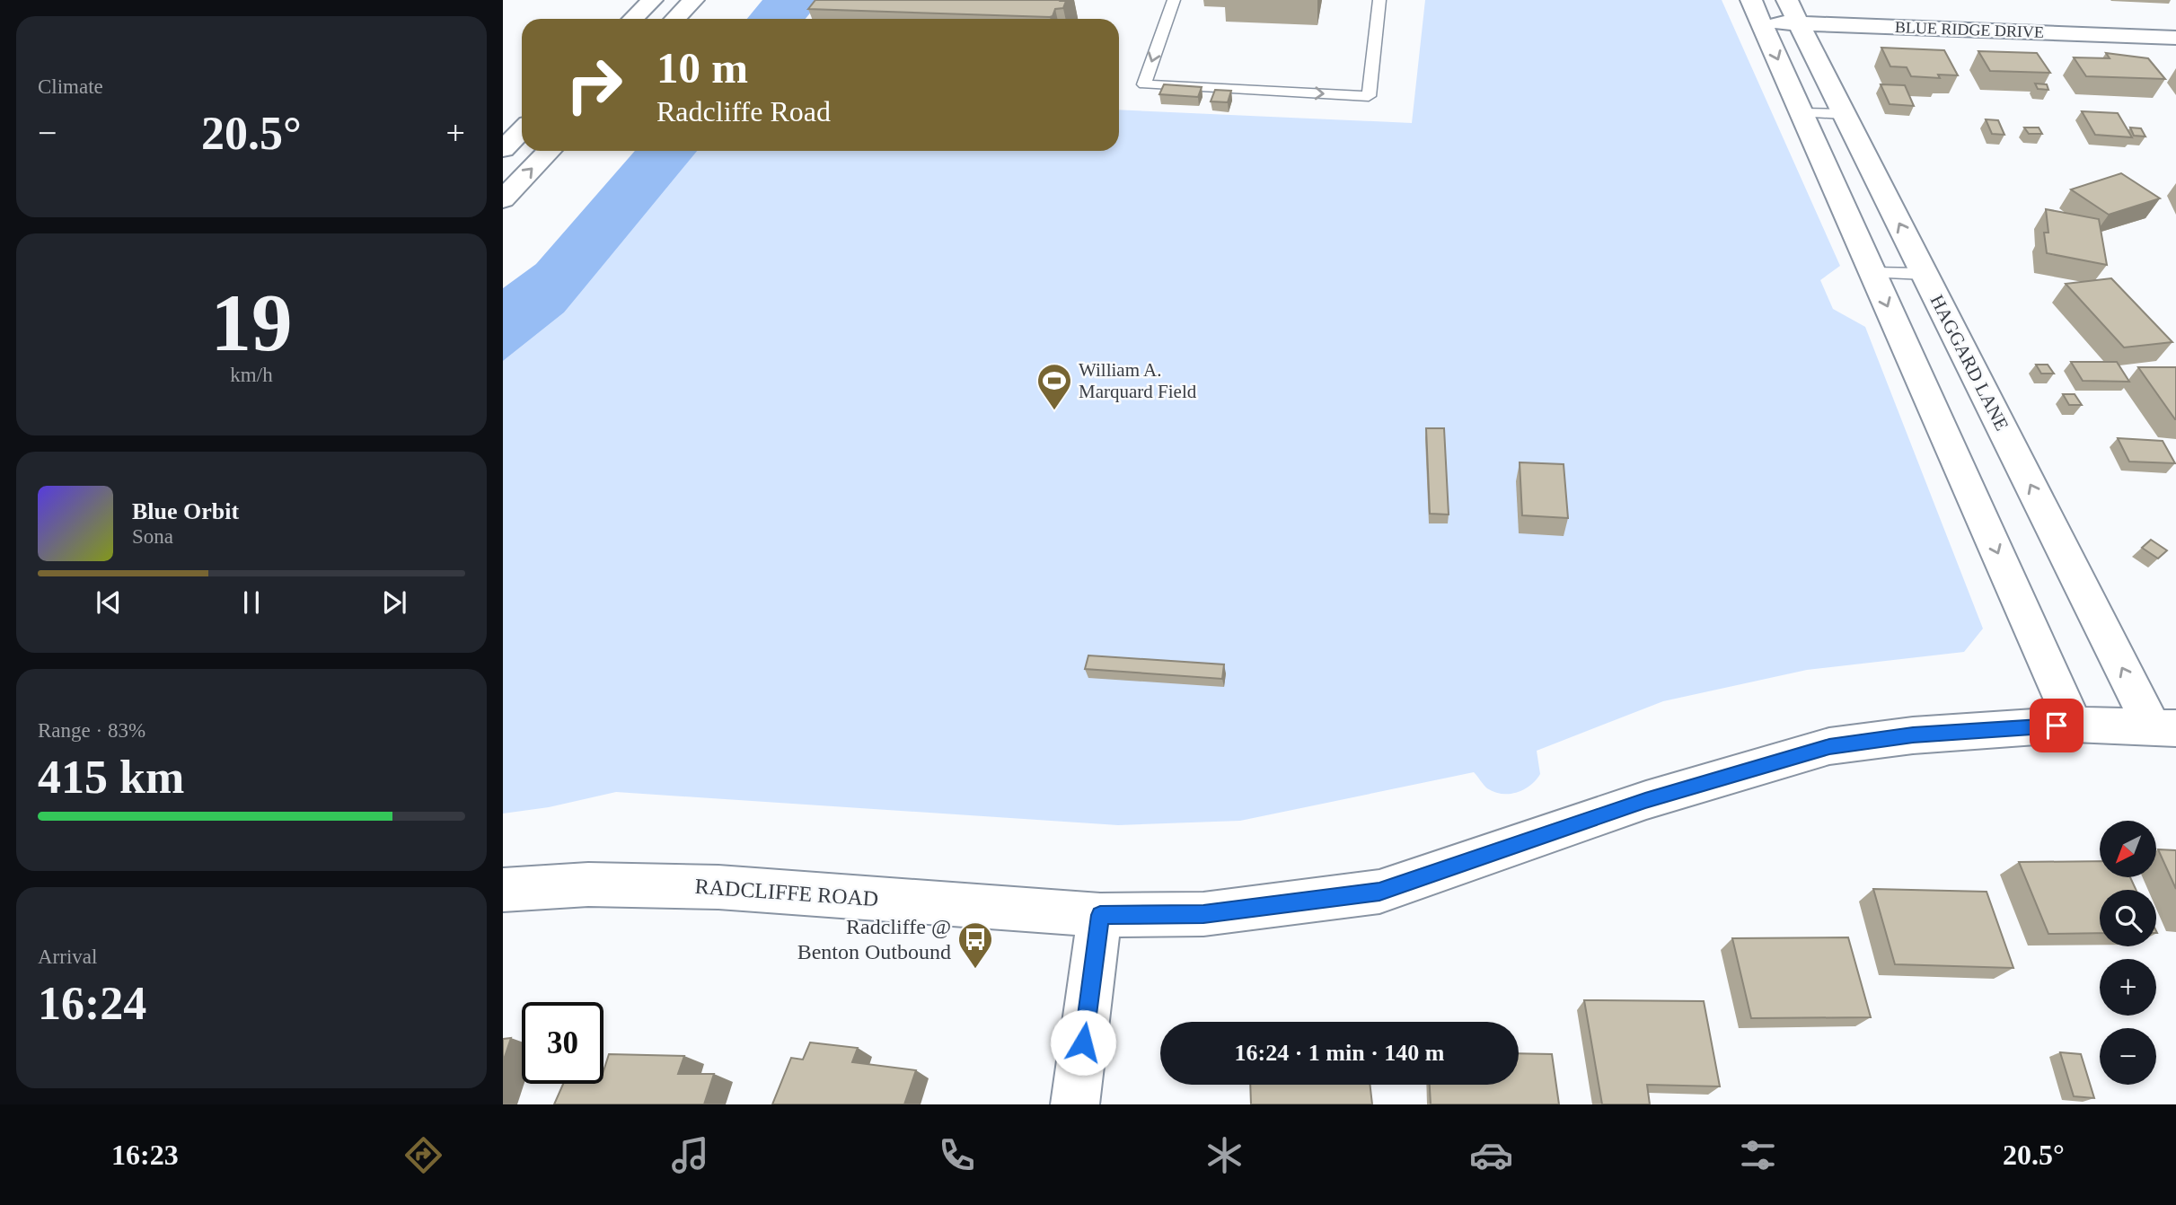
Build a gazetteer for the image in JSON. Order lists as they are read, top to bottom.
{
  "streets": {
    "main road": ["BLUE RIDGE DRIVE", "HAGGARD LANE", "RADCLIFFE ROAD"]
  },
  "crossings": [
    ["BLUE RIDGE DRIVE", "HAGGARD LANE"],
    ["HAGGARD LANE", "RADCLIFFE ROAD"]
  ],
  "places": {
    "sports": ["William A. Marquard Field"],
    "bus stop": ["Radcliffe @ Benton Outbound"]
  },
  "north": "bottom left",
  "page": {
    "tile": [
      "Climate",
      ["19", "km/h"],
      ["Range · 83%", "415 km"],
      ["Arrival", "16:24"]
    ],
    "turn": ["10 m", "Radcliffe Road"],
    "heat": ["−", "20.5°", "+"],
    "song": ["Blue Orbit", "Sona"],
    "map_buttons": ["+", "−"],
    "limit": "30",
    "trip": "16:24 · 1 min · 140 m",
    "tabs": ["16:23", "20.5°"]
  }
}
